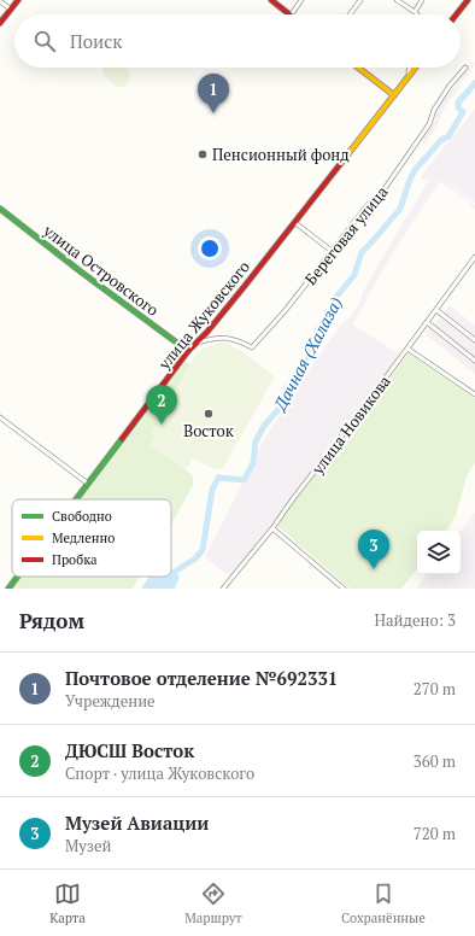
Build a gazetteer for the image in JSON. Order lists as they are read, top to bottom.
{
  "streets": {
    "main road": ["улица Островского", "улица Жуковского"],
    "street": ["Береговая улица", "улица Новикова"]
  },
  "crossings": [
    ["Береговая улица", "улица Жуковского"],
    ["улица Островского", "улица Жуковского"]
  ],
  "water": ["Дачная (Халаза)"],
  "places": ["Пенсионный фонд", "Восток"],
  "legend": ["Свободно", "Медленно", "Пробка"],
  "page": {
    "search": "Поиск",
    "pins": ["1", "2", "3"],
    "heading": ["Рядом", "Найдено: 3"],
    "list": [
      {
        "mark": "1",
        "name": "Почтовое отделение №692331",
        "note": "Учреждение",
        "value": "270 m"
      },
      {
        "mark": "2",
        "name": "ДЮСШ Восток",
        "note": "Спорт · улица Жуковского",
        "value": "360 m"
      },
      {
        "mark": "3",
        "name": "Музей Авиации",
        "note": "Музей",
        "value": "720 m"
      }
    ],
    "nav": ["Карта", "Маршрут", "Сохранённые"]
  }
}
